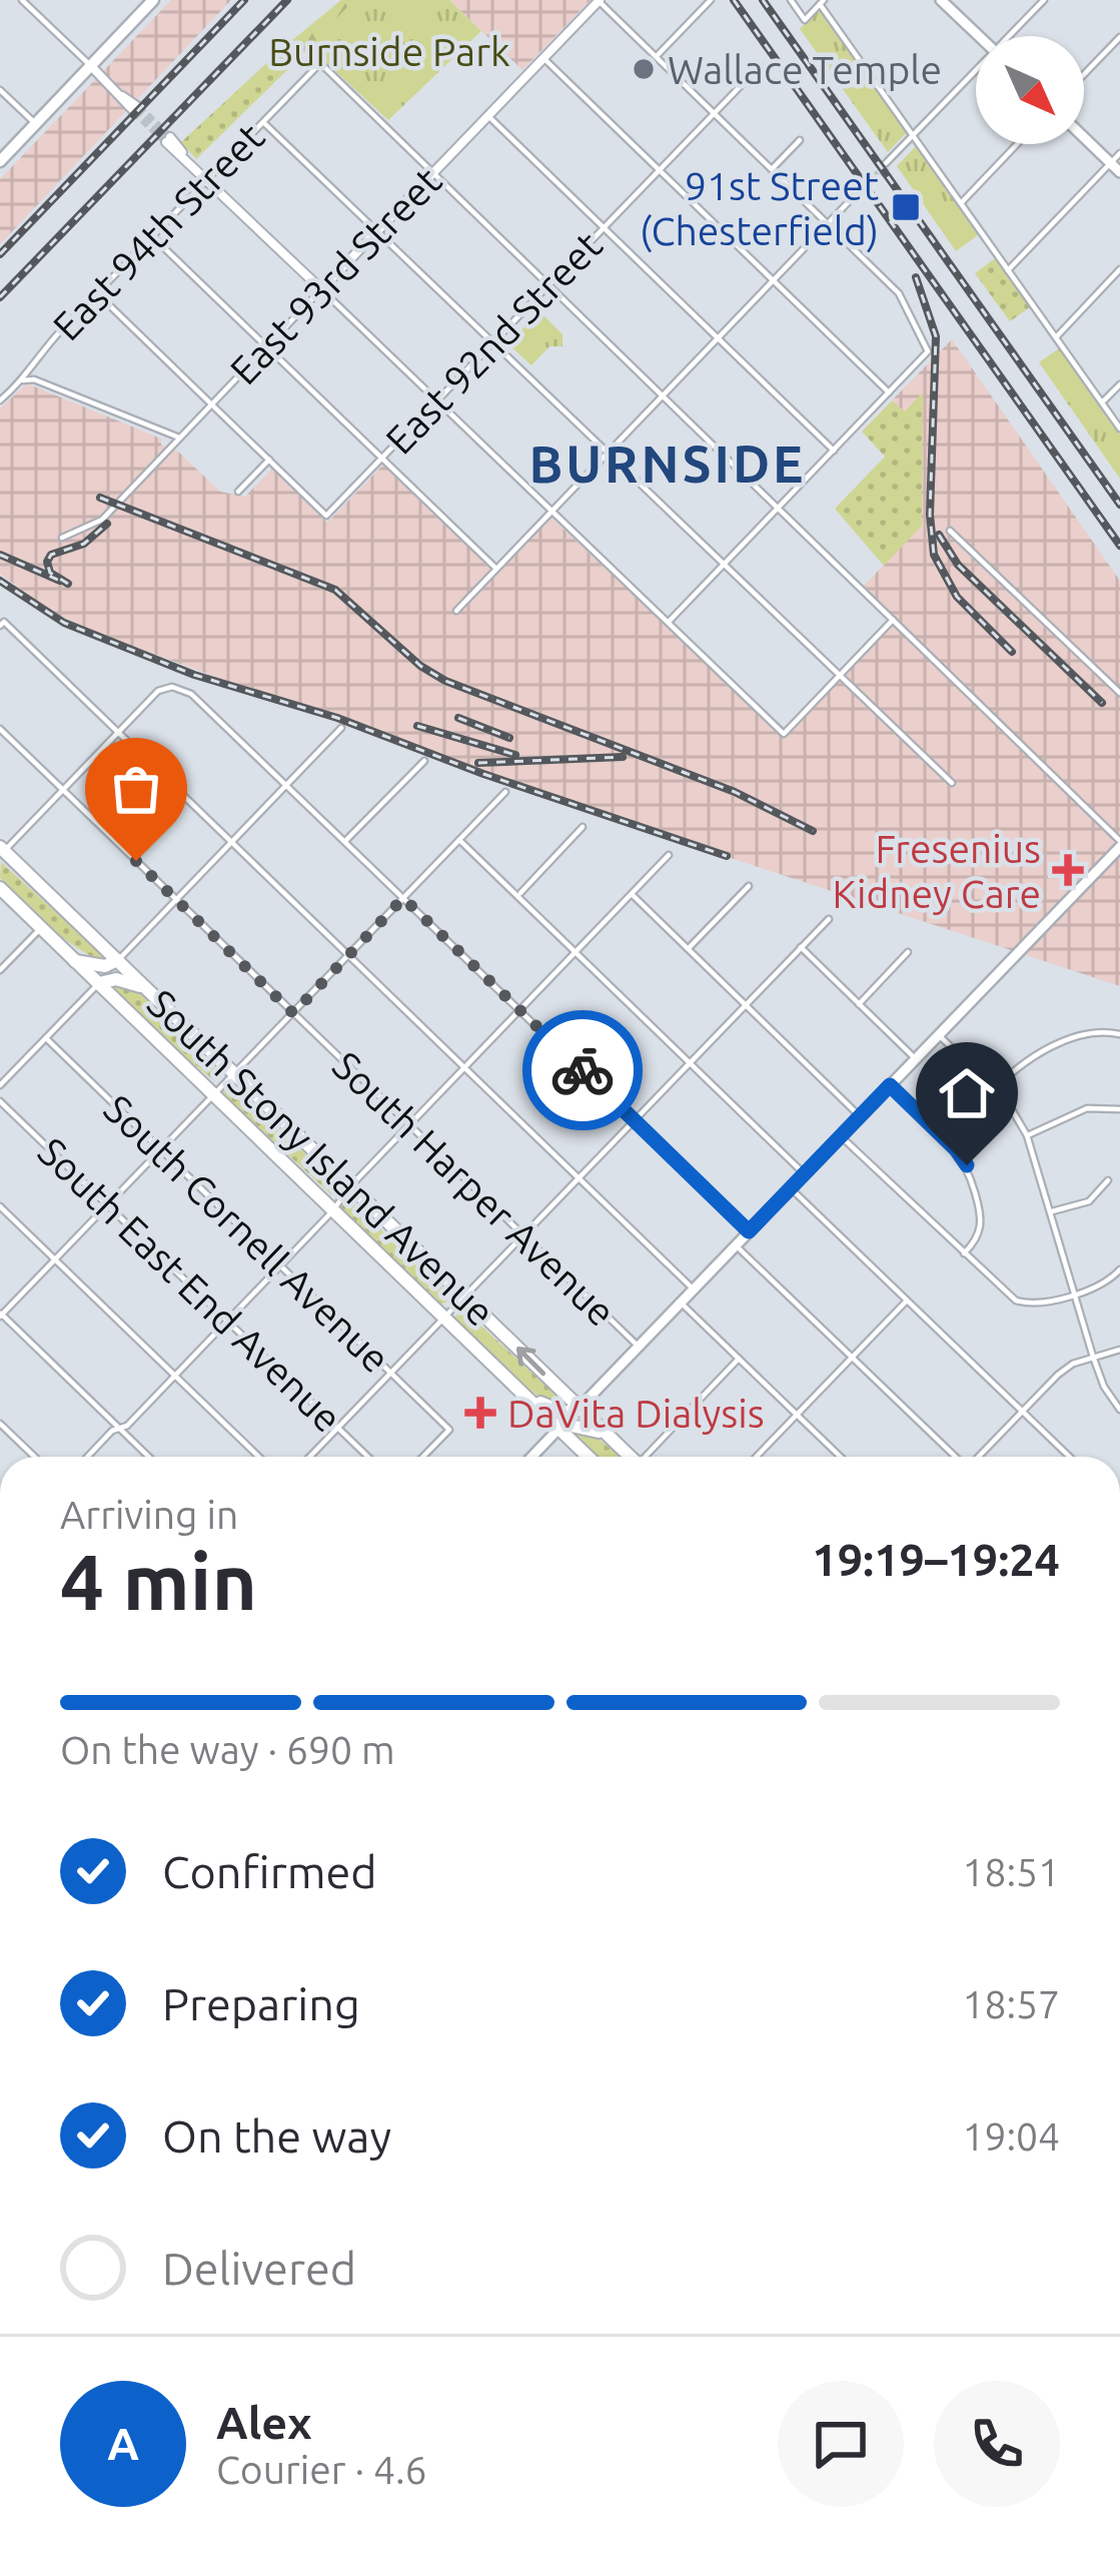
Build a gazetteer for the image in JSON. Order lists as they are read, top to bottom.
{
  "streets": {
    "highway": ["South Stony Island Avenue"],
    "street": [
      "East 94th Street",
      "East 93rd Street",
      "East 92nd Street",
      "South Harper Avenue",
      "South Cornell Avenue",
      "South East End Avenue"
    ]
  },
  "crossings": [
    ["East 94th Street", "East 93rd Street"]
  ],
  "districts": ["BURNSIDE"],
  "parks": ["Burnside Park"],
  "places": {
    "other": ["Wallace Temple"],
    "transit": ["91st Street (Chesterfield)"],
    "health": ["Fresenius Kidney Care", "DaVita Dialysis"]
  },
  "north": "bottom right",
  "page": {
    "heading": ["4 min", "Arriving in", "19:19–19:24"],
    "panel": ["Alex", "Courier · 4.6"],
    "bar": "On the way · 690 m",
    "list": [
      ["Confirmed", "18:51"],
      ["Preparing", "18:57"],
      ["On the way", "19:04"],
      "Delivered"
    ],
    "round": "A"
  }
}
